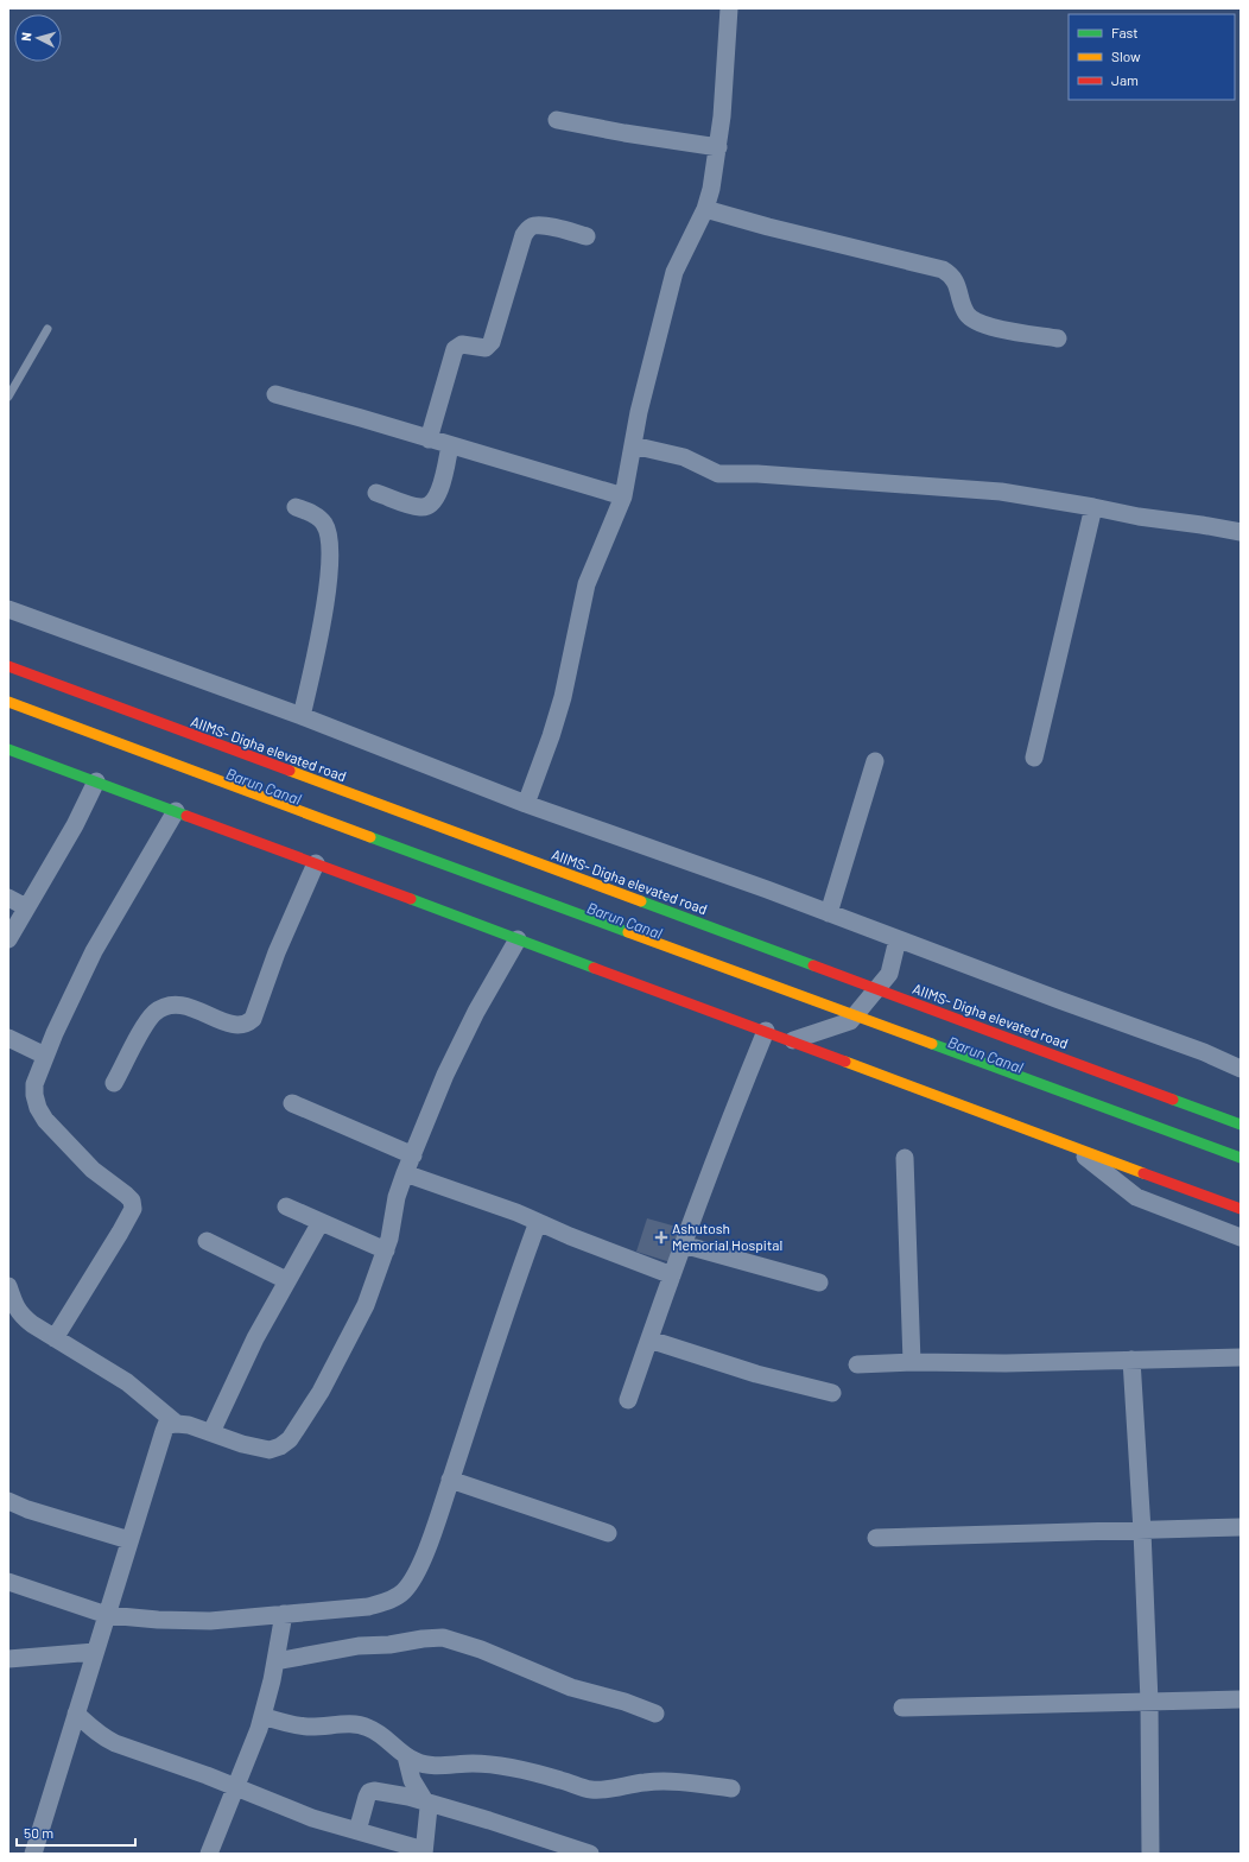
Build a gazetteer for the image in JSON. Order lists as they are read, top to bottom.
{
  "streets": {
    "main road": ["AIIMS- Digha elevated road"]
  },
  "water": ["Barun Canal"],
  "places": {
    "health": ["Ashutosh Memorial Hospital"]
  },
  "legend": ["Fast", "Slow", "Jam"],
  "scale_bar": "50 m",
  "north": "left"
}
